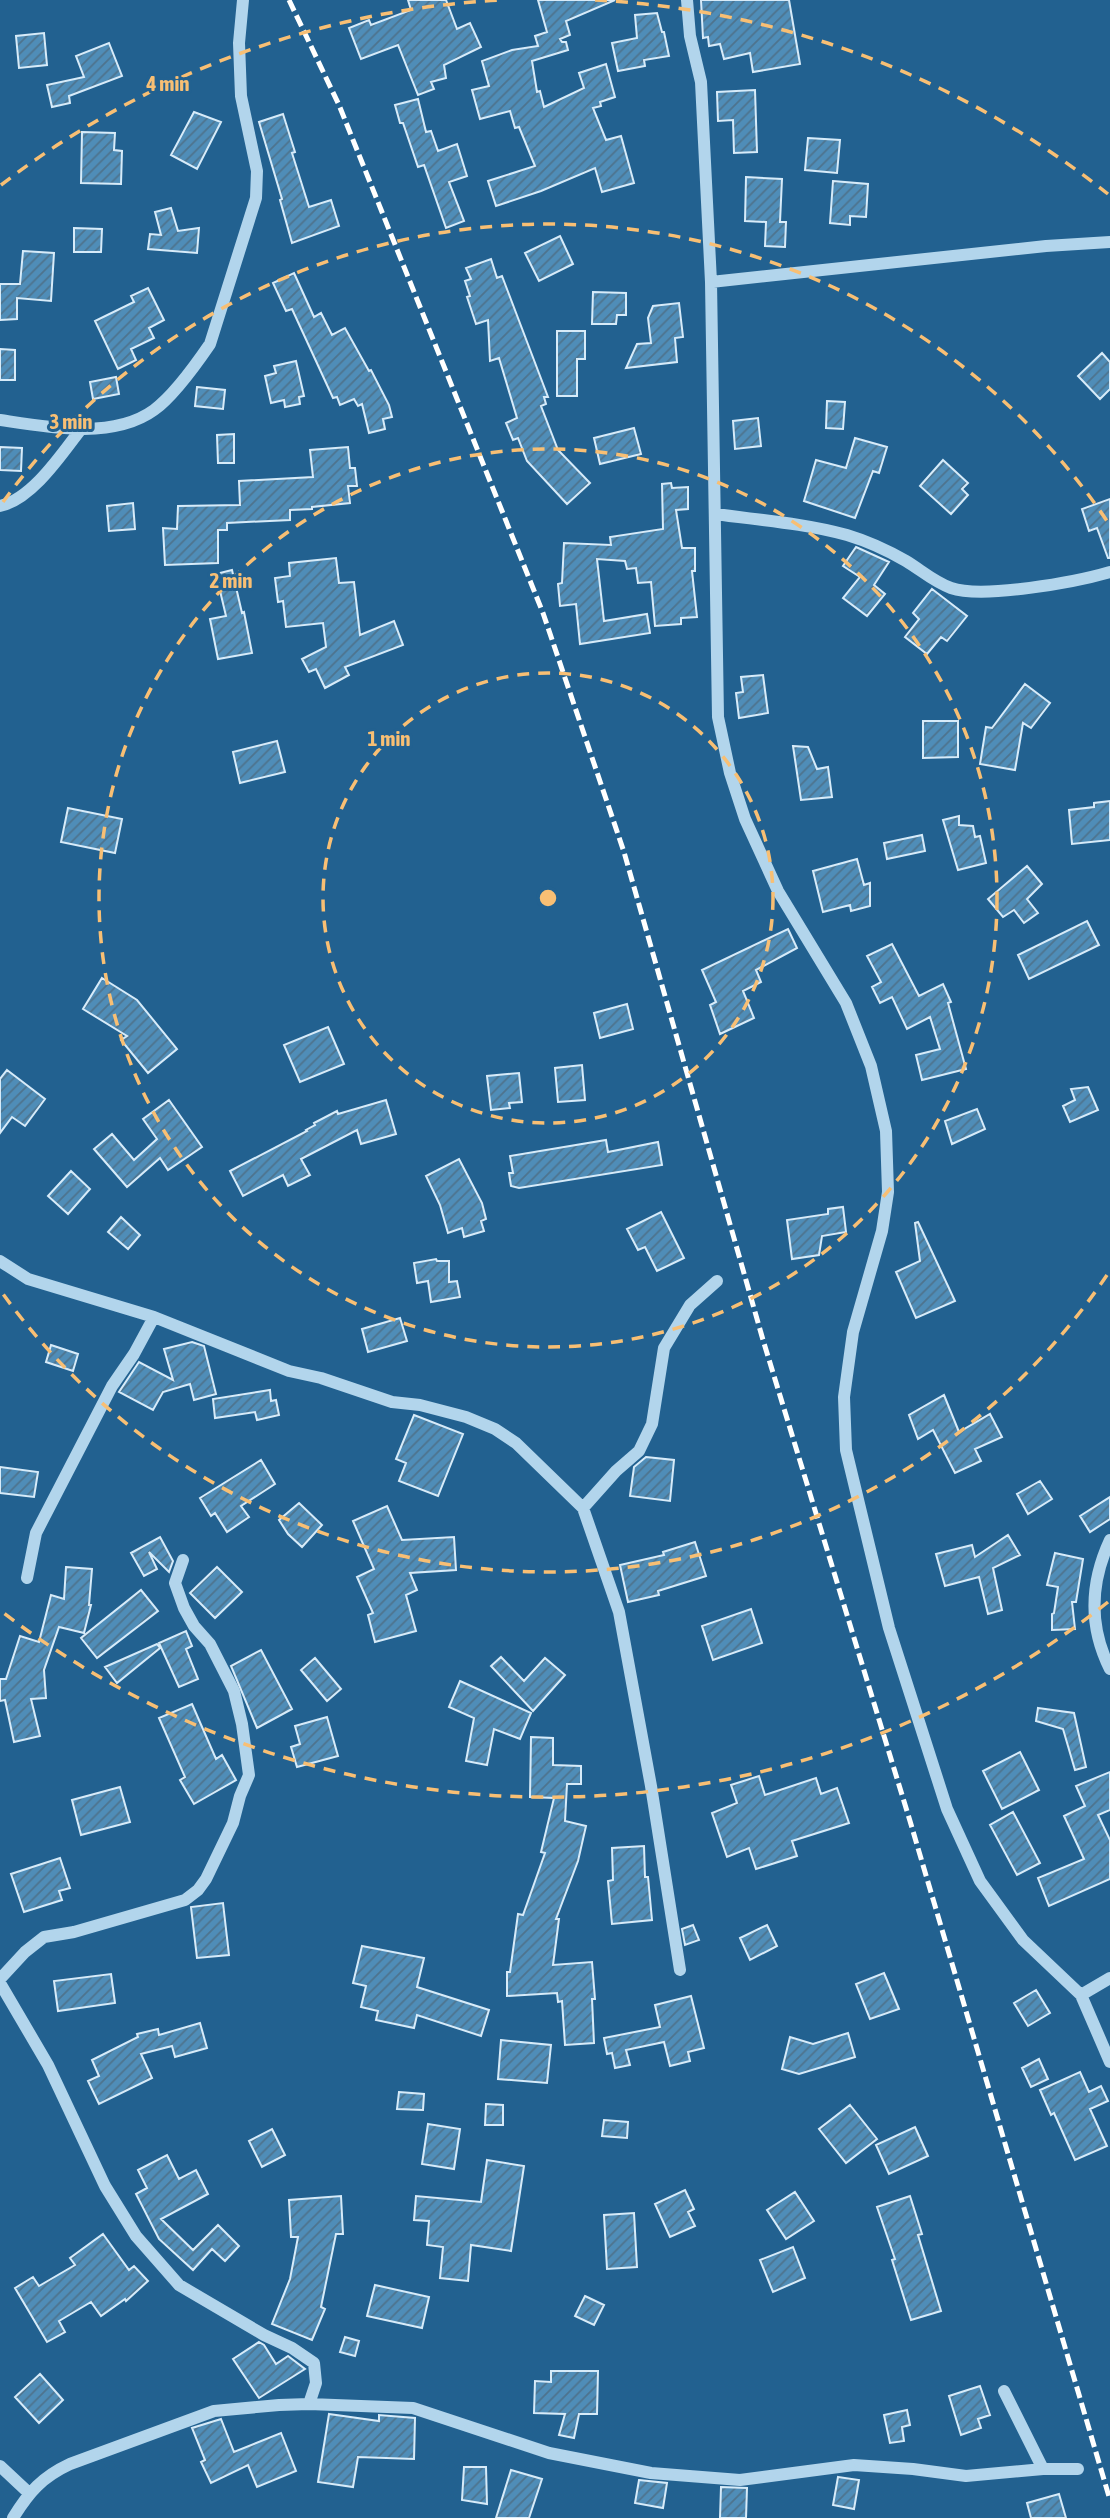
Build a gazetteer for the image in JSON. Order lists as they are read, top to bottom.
{
  "rings": [
    "4 min",
    "3 min",
    "2 min",
    "1 min"
  ]
}
